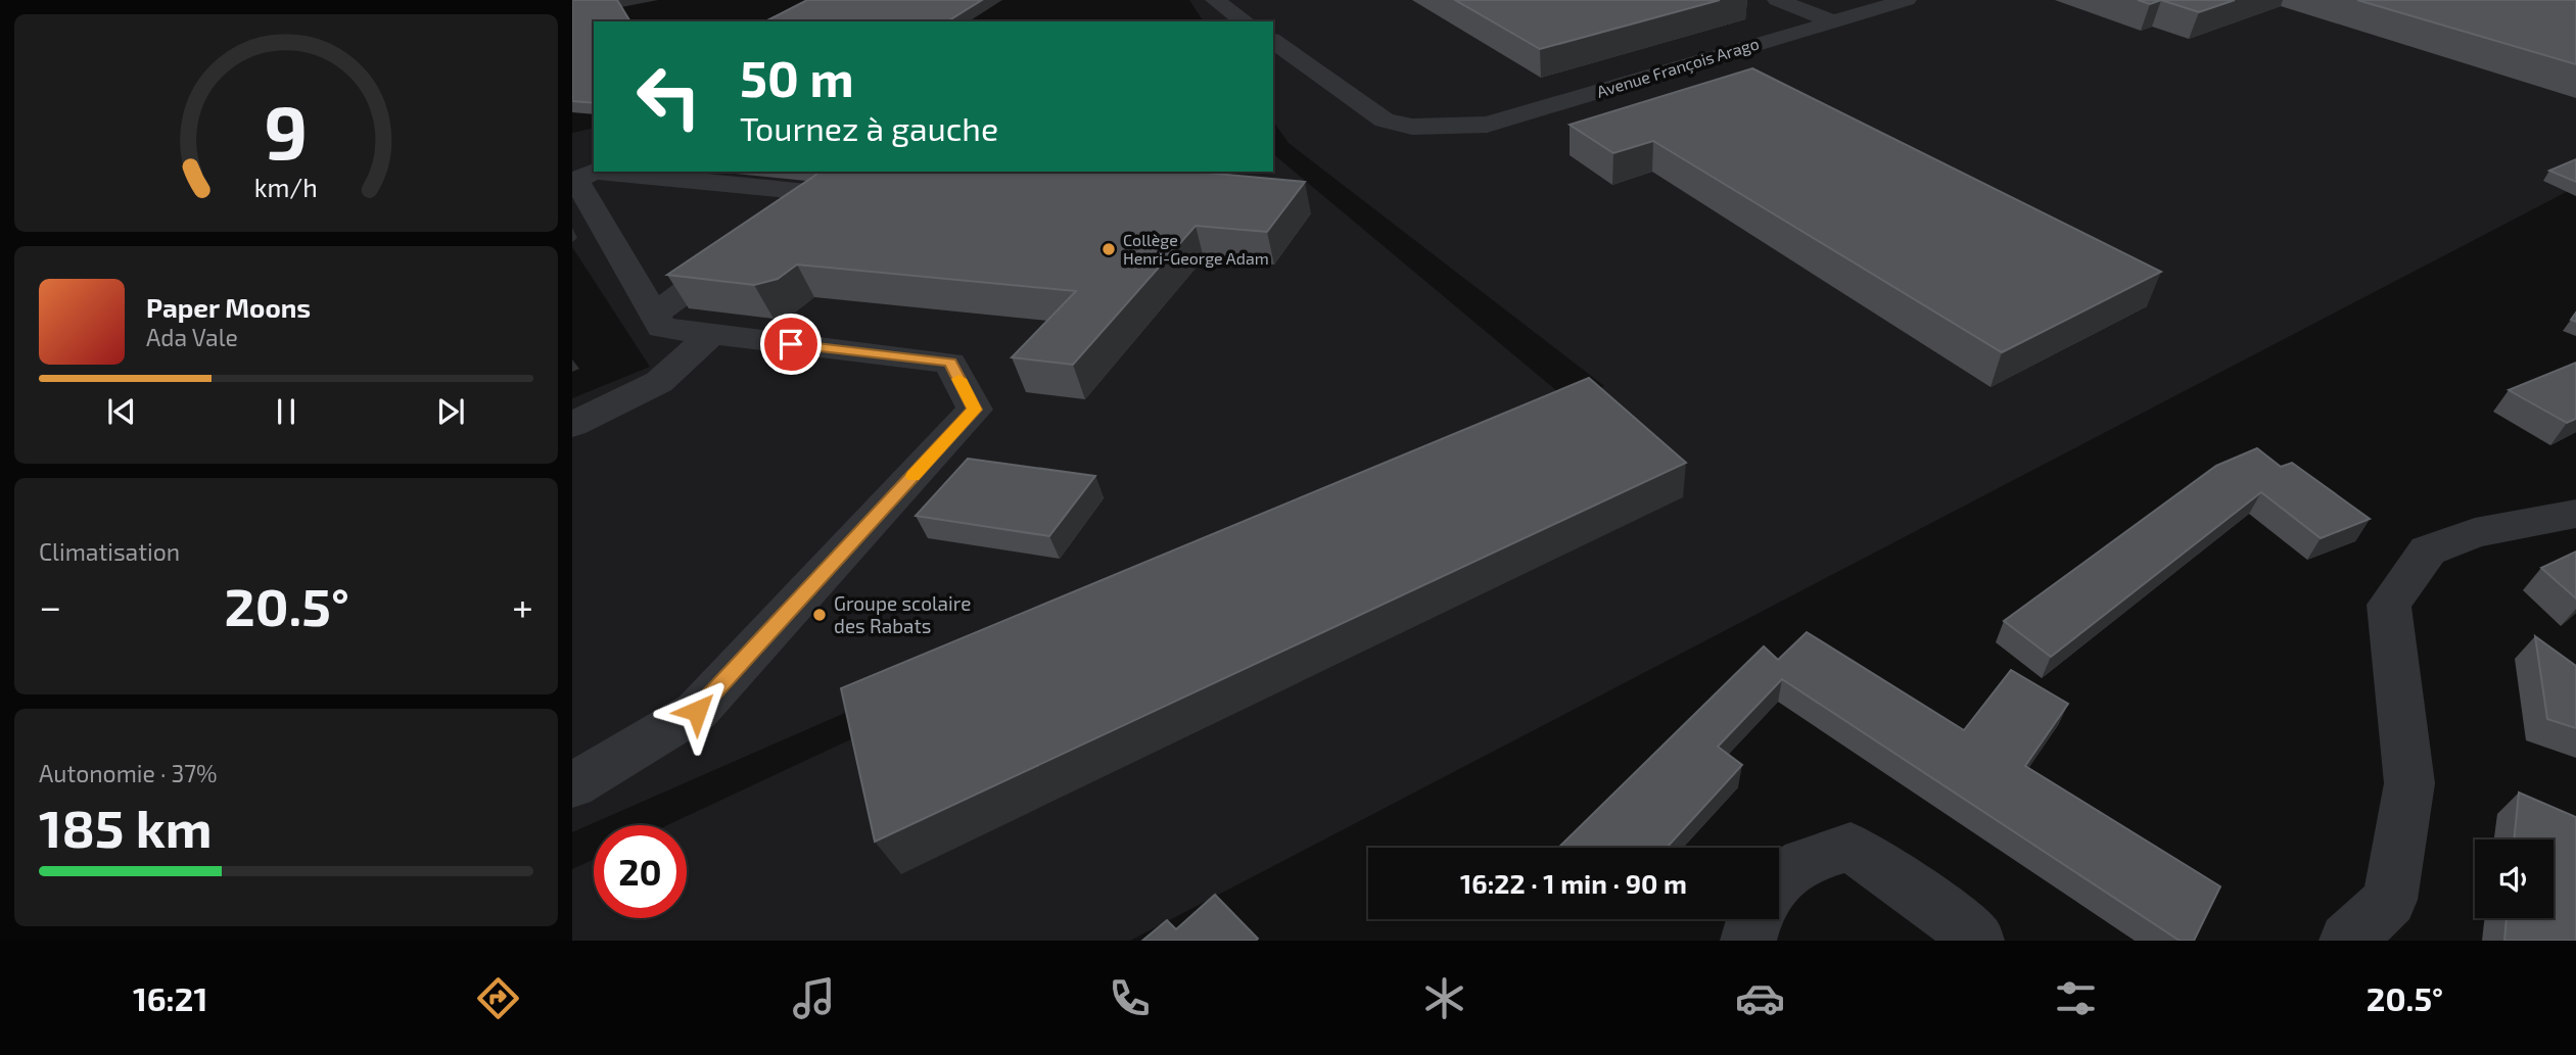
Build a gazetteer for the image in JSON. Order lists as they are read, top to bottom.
{
  "streets": {
    "street": ["Avenue François Arago"]
  },
  "places": ["Collège Henri-George Adam", "Groupe scolaire des Rabats"],
  "page": {
    "turn": ["50 m", "Tournez à gauche"],
    "song": ["Paper Moons", "Ada Vale"],
    "tile": [
      "Climatisation",
      ["Autonomie · 37%", "185 km"]
    ],
    "heat": ["−", "20.5°", "+"],
    "limit": "20",
    "trip": "16:22 · 1 min · 90 m",
    "tabs": ["16:21", "20.5°"],
    "gauge": ["9", "km/h"]
  }
}
